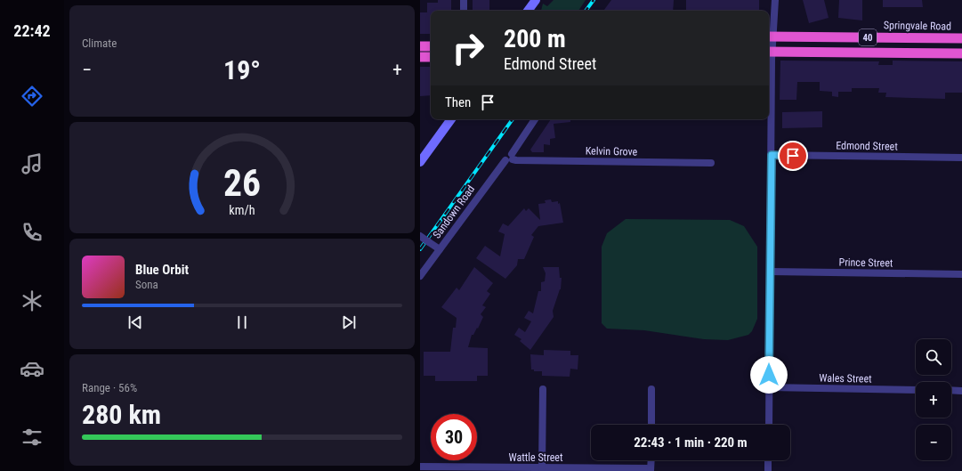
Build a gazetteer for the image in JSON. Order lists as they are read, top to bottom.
{
  "streets": {
    "highway": ["Springvale Road", "40"],
    "street": [
      "Edmond Street",
      "Kelvin Grove",
      "Sandown Road",
      "Prince Street",
      "Wales Street",
      "Wattle Street"
    ]
  },
  "crossings": [
    ["Kelvin Grove", "Sandown Road"]
  ],
  "page": {
    "tabs": "22:42",
    "tile": [
      "Climate",
      ["Range · 56%", "280 km"]
    ],
    "turn": ["200 m", "Edmond Street"],
    "heat": ["−", "19°", "+"],
    "then": "Then",
    "song": ["Blue Orbit", "Sona"],
    "map_buttons": ["+", "−"],
    "limit": "30",
    "trip": "22:43 · 1 min · 220 m",
    "gauge": ["26", "km/h"]
  }
}
